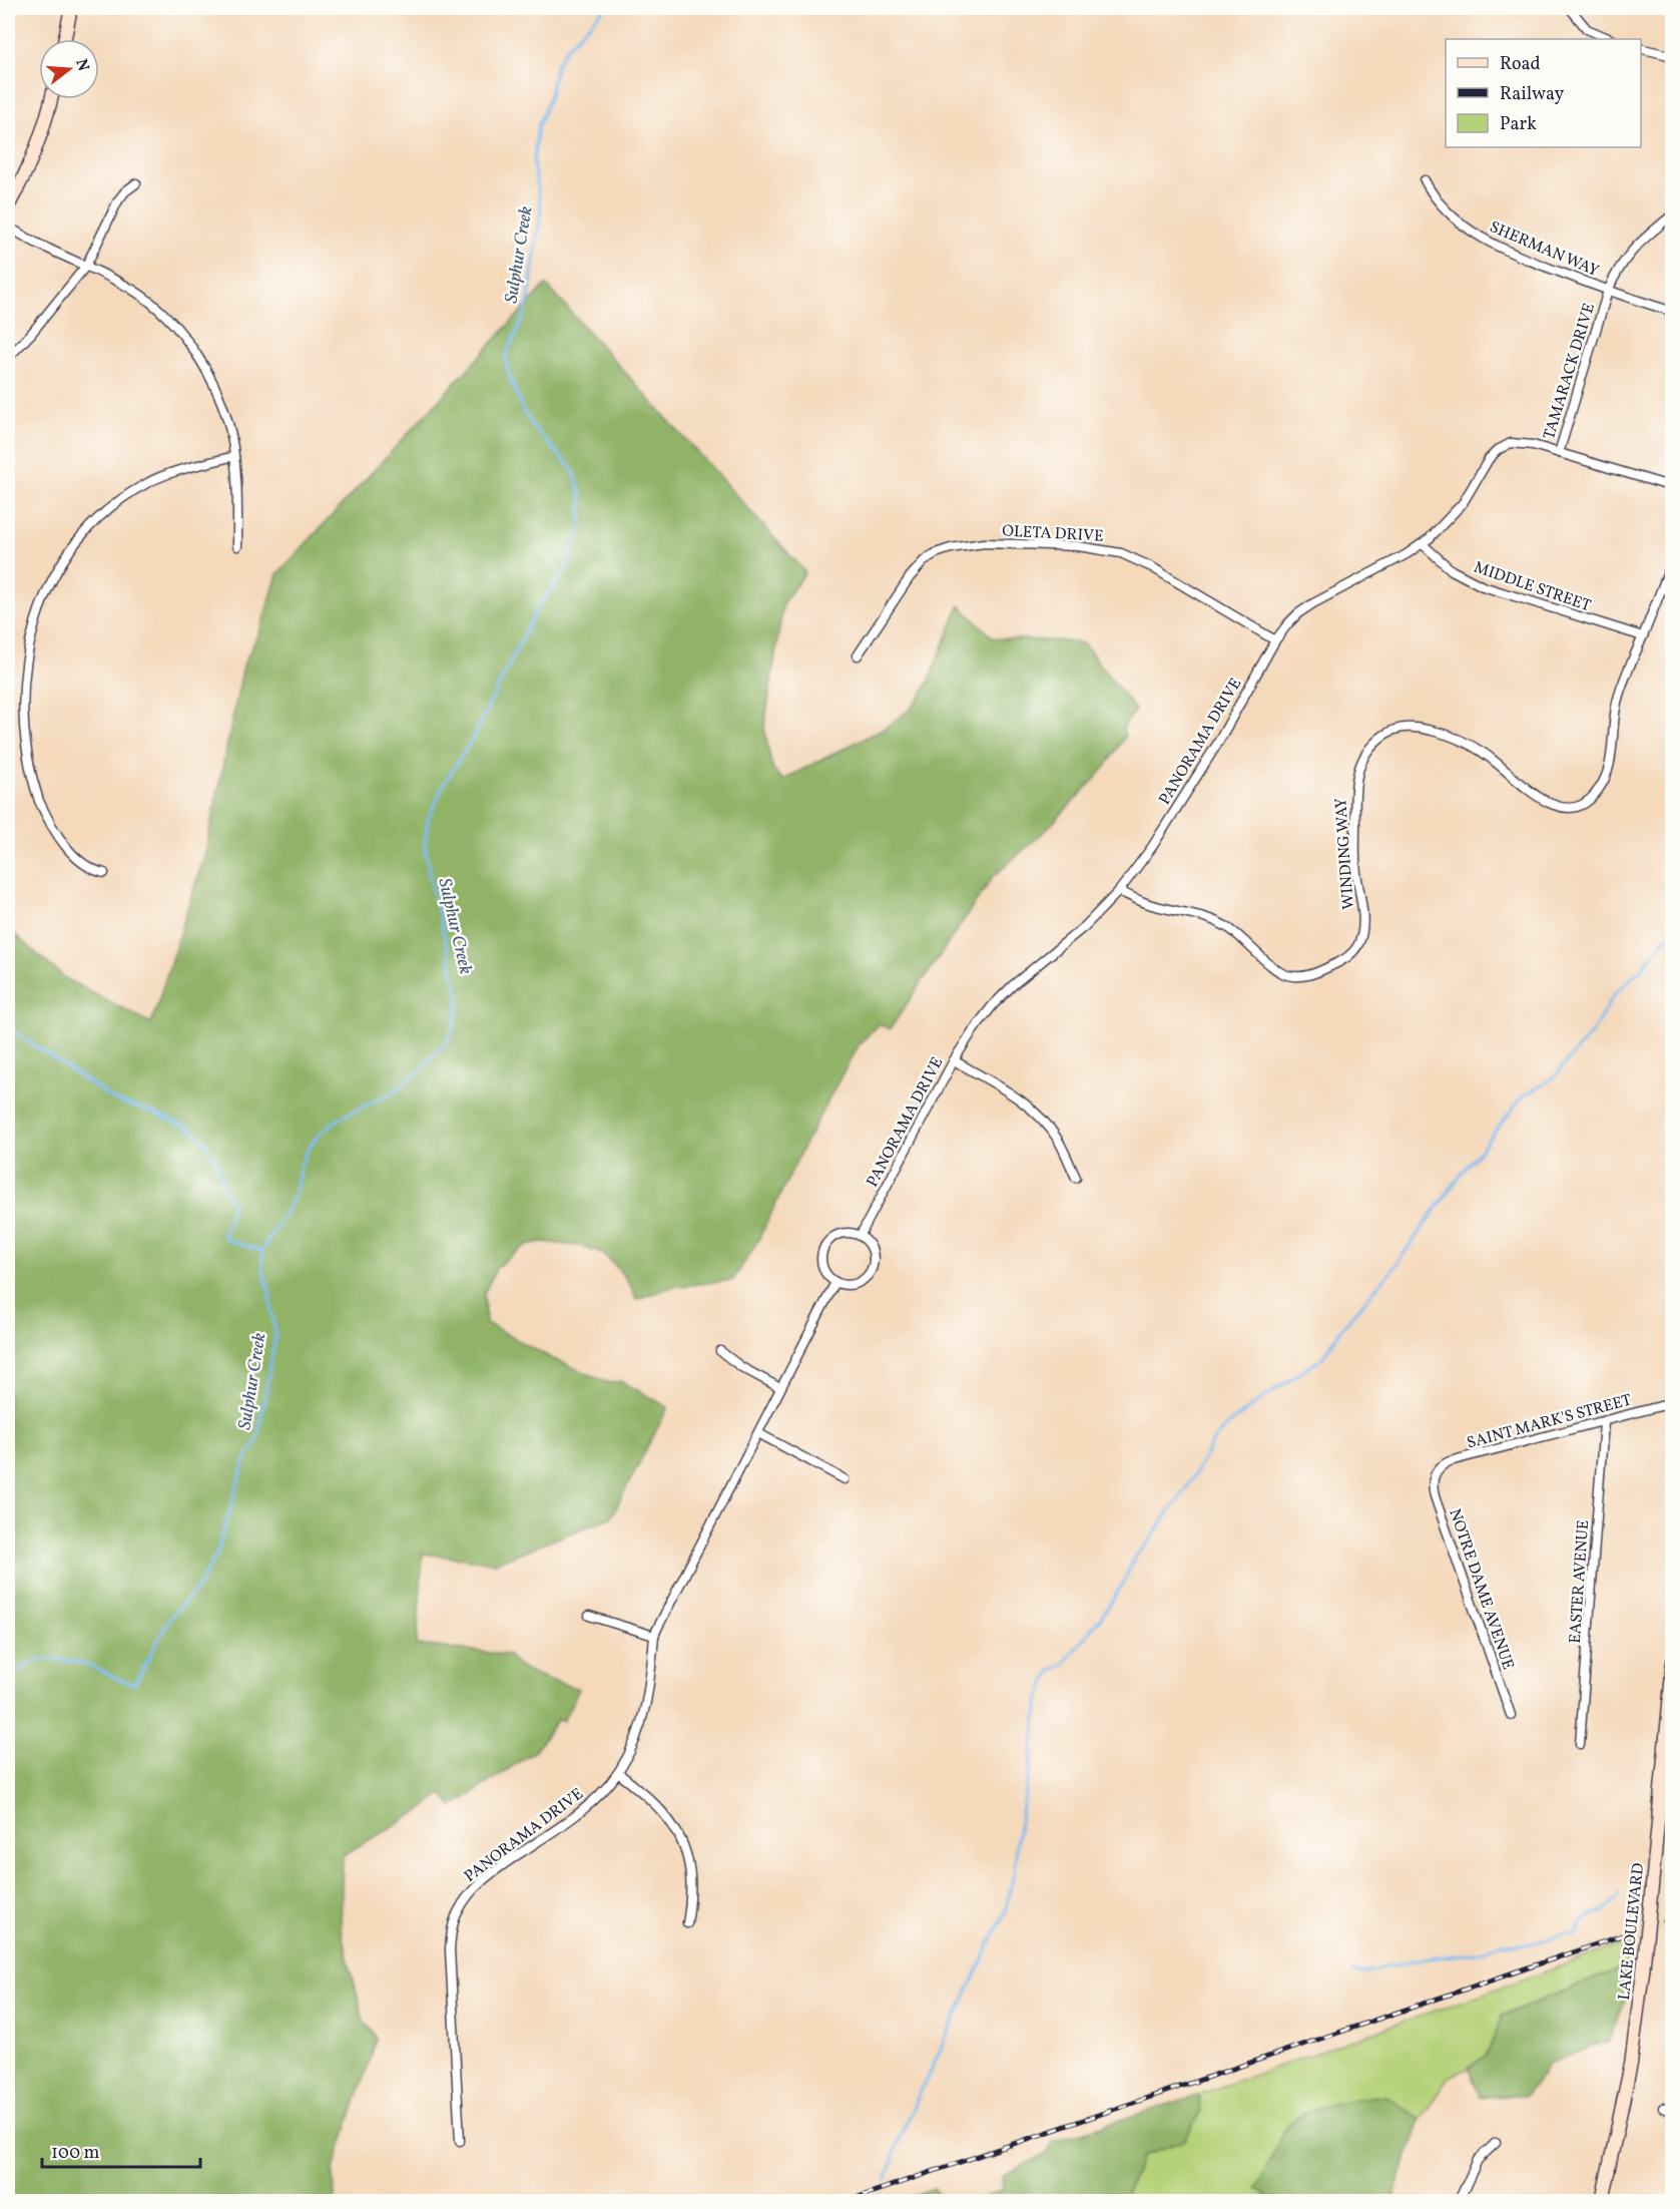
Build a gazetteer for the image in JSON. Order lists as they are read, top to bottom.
{
  "streets": {
    "main road": ["LAKE BOULEVARD"],
    "street": [
      "SHERMAN WAY",
      "TAMARACK DRIVE",
      "OLETA DRIVE",
      "MIDDLE STREET",
      "PANORAMA DRIVE",
      "WINDING WAY",
      "SAINT MARK'S STREET",
      "EASTER AVENUE",
      "NOTRE DAME AVENUE"
    ]
  },
  "crossings": [
    ["SHERMAN WAY", "TAMARACK DRIVE"],
    ["TAMARACK DRIVE", "PANORAMA DRIVE"],
    ["OLETA DRIVE", "PANORAMA DRIVE"],
    ["MIDDLE STREET", "PANORAMA DRIVE"],
    ["MIDDLE STREET", "WINDING WAY"],
    ["PANORAMA DRIVE", "WINDING WAY"],
    ["SAINT MARK'S STREET", "EASTER AVENUE"],
    ["SAINT MARK'S STREET", "NOTRE DAME AVENUE"]
  ],
  "water": ["Sulphur Creek"],
  "legend": ["Road", "Railway", "Park"],
  "scale_bar": "100 m",
  "north": "right"
}
